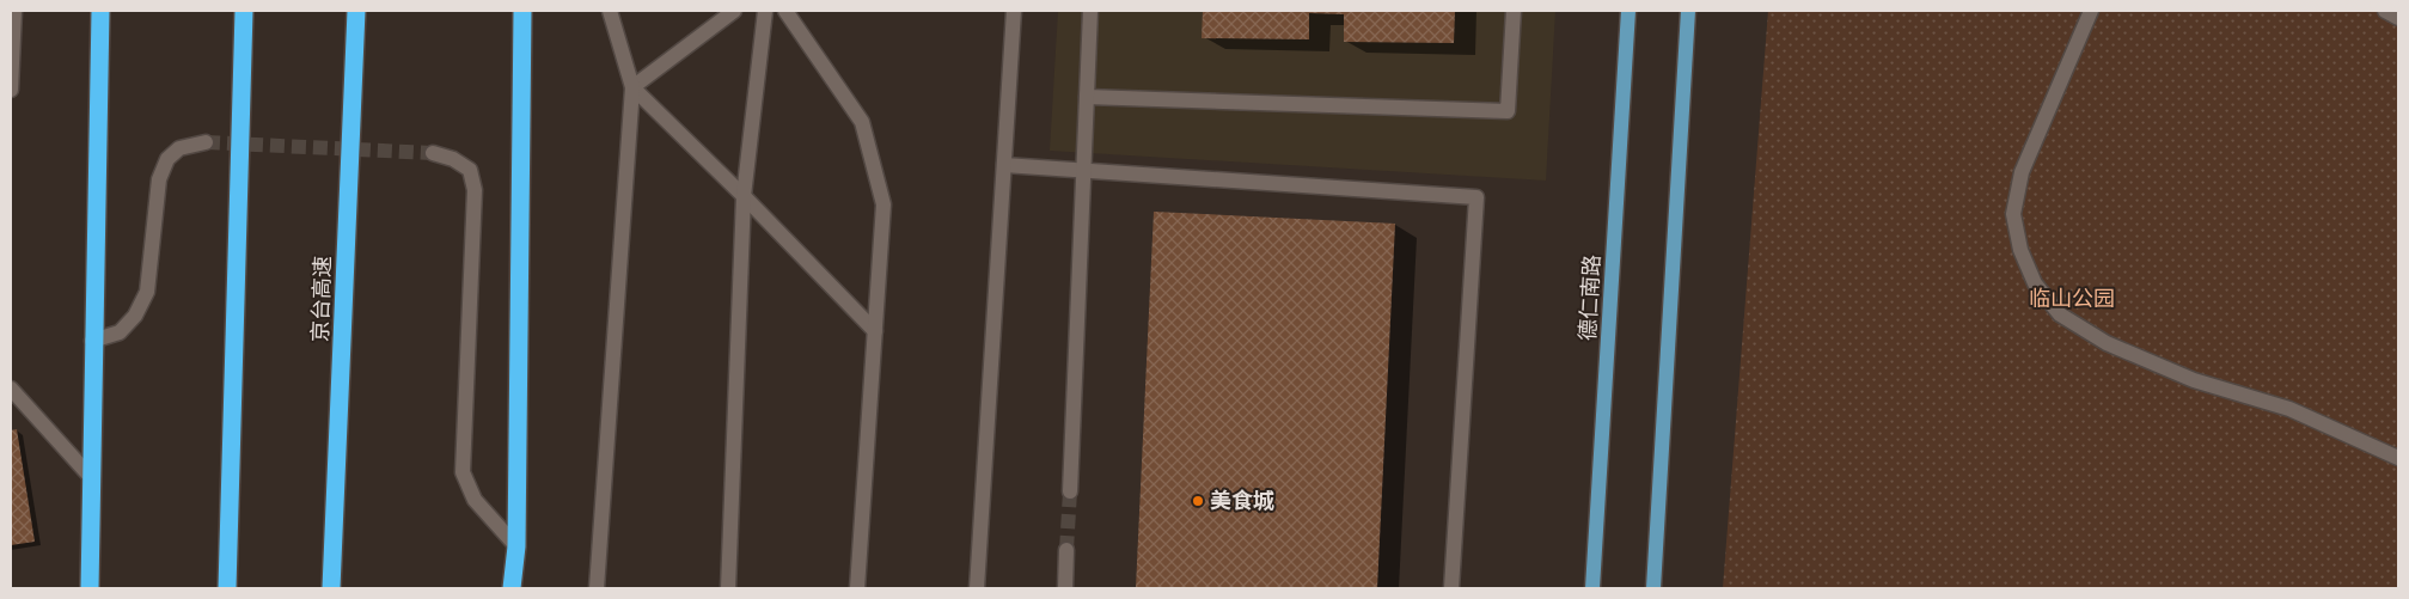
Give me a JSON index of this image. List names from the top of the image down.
{
  "streets": {
    "highway": ["京台高速"],
    "main road": ["德仁南路"]
  },
  "parks": ["临山公园"],
  "places": ["美食城"]
}
